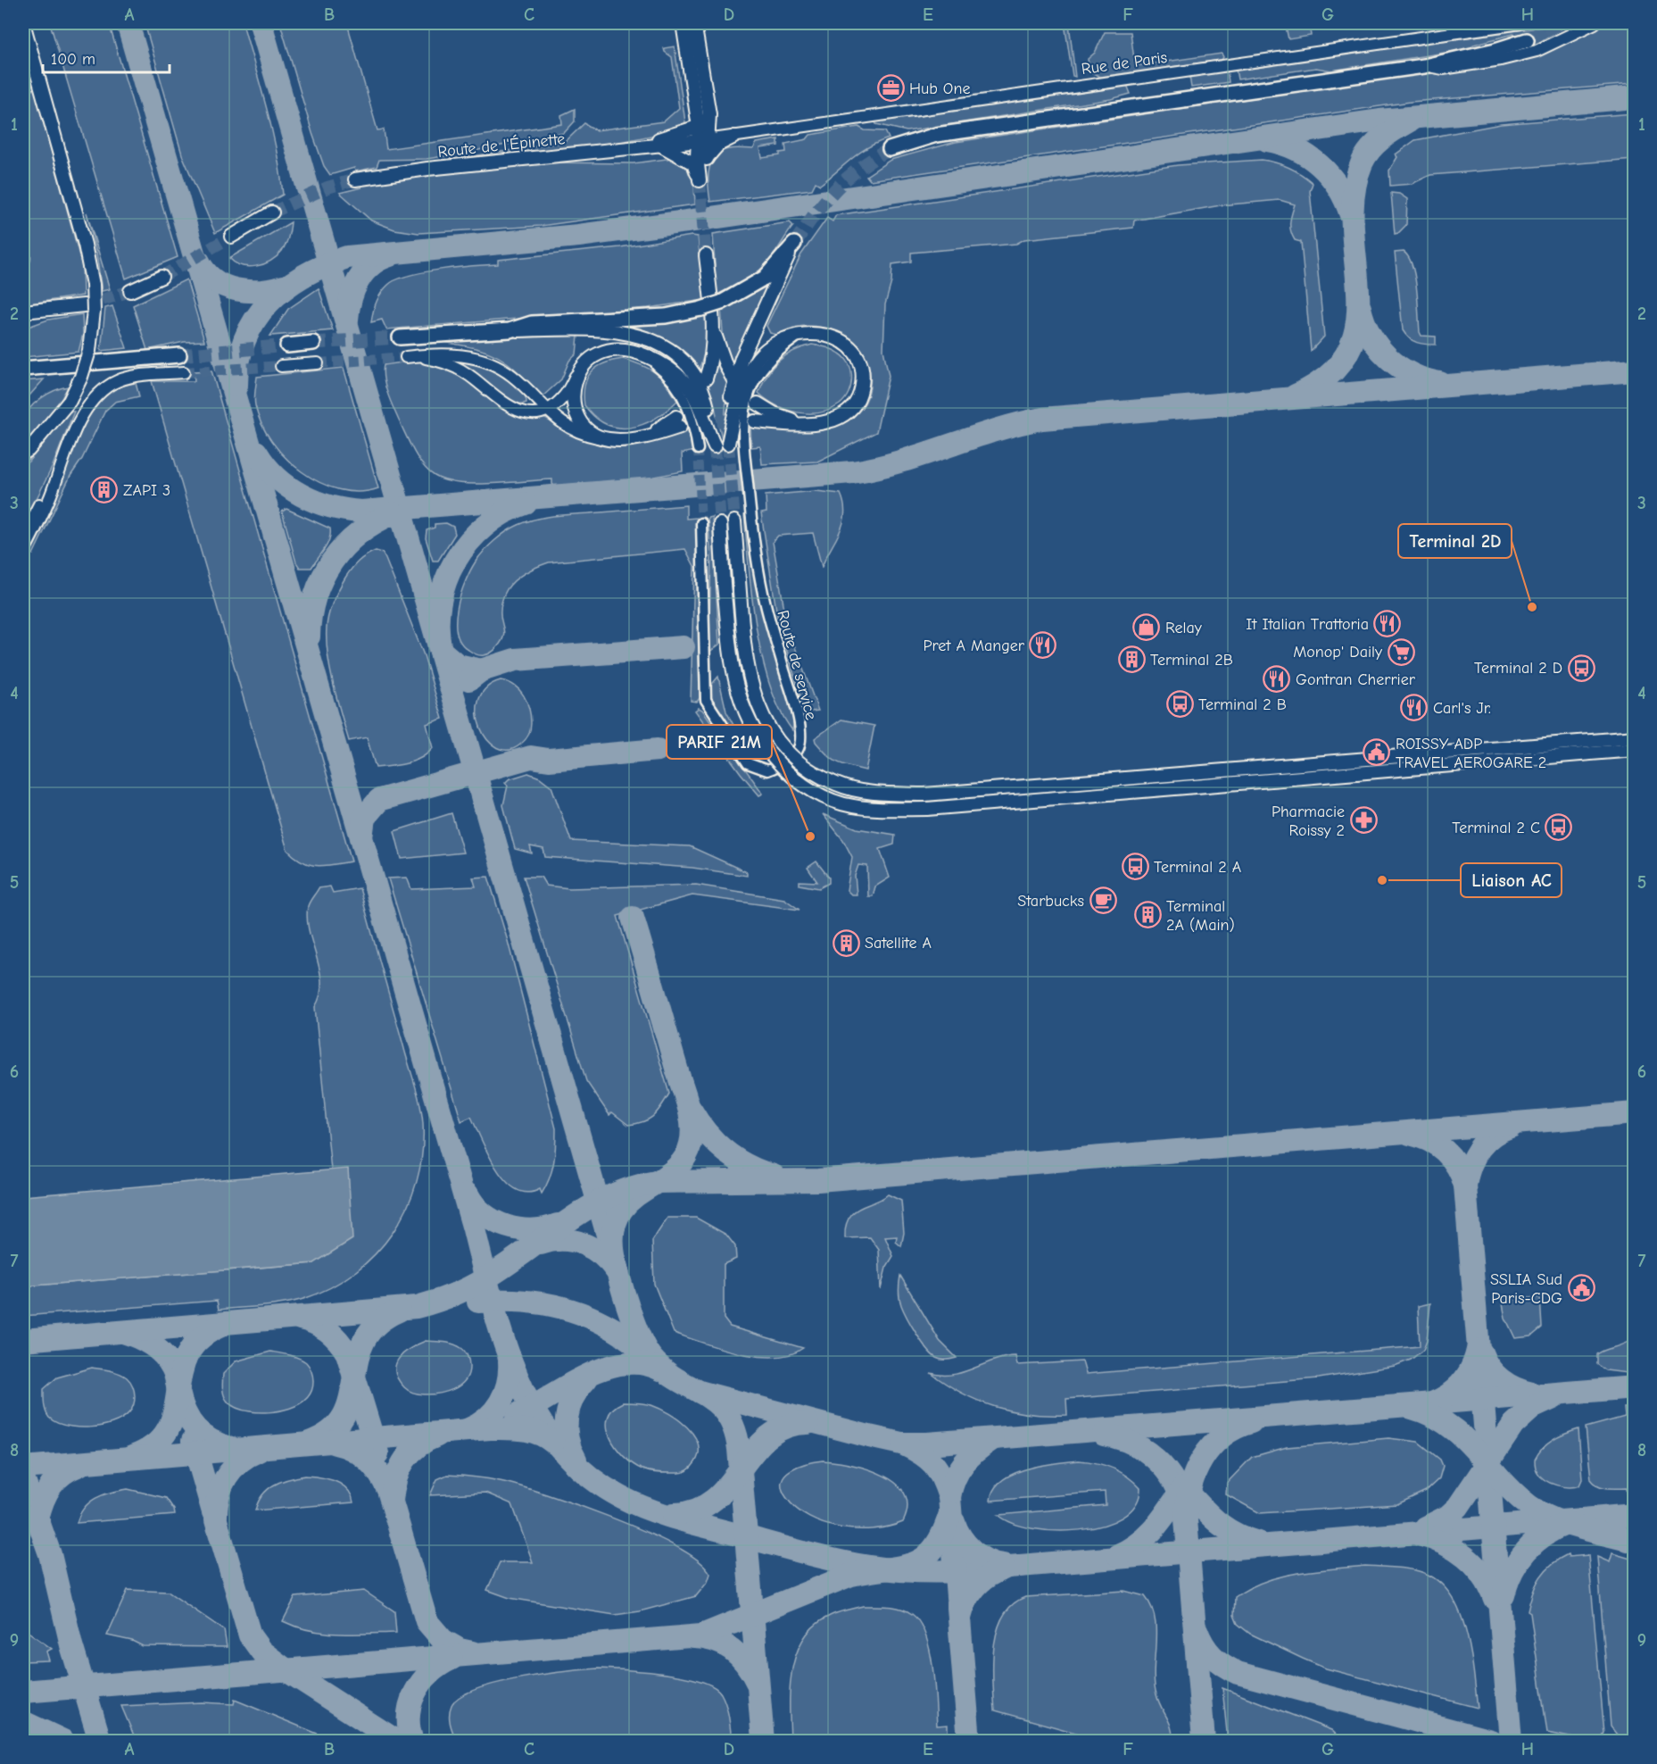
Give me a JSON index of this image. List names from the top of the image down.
{
  "streets": {
    "main road": ["Rue de Paris", "Route de l'Épinette"],
    "street": ["Route de service"]
  },
  "crossings": [
    ["Rue de Paris", "Route de l'Épinette"]
  ],
  "places": {
    "office": ["Hub One"],
    "building": [
      "ZAPI 3",
      "Terminal 2B",
      "Terminal 2A (Main)",
      "Satellite A"
    ],
    "other": ["Terminal 2D", "PARIF 21M", "Liaison AC"],
    "restaurant": [
      "It Italian Trattoria",
      "Pret A Manger",
      "Gontran Cherrier",
      "Carl's Jr."
    ],
    "shop": ["Relay"],
    "supermarket": ["Monop' Daily"],
    "bus stop": [
      "Terminal 2 D",
      "Terminal 2 B",
      "Terminal 2 C",
      "Terminal 2 A"
    ],
    "public building": ["ROISSY ADP TRAVEL AEROGARE 2", "SSLIA Sud Paris-CDG"],
    "pharmacy": ["Pharmacie Roissy 2"],
    "cafe": ["Starbucks"]
  },
  "scale_bar": "100 m",
  "grid": {
    "columns": [
      "A",
      "B",
      "C",
      "D",
      "E",
      "F",
      "G",
      "H"
    ],
    "rows": [
      "1",
      "2",
      "3",
      "4",
      "5",
      "6",
      "7",
      "8",
      "9"
    ]
  }
}
